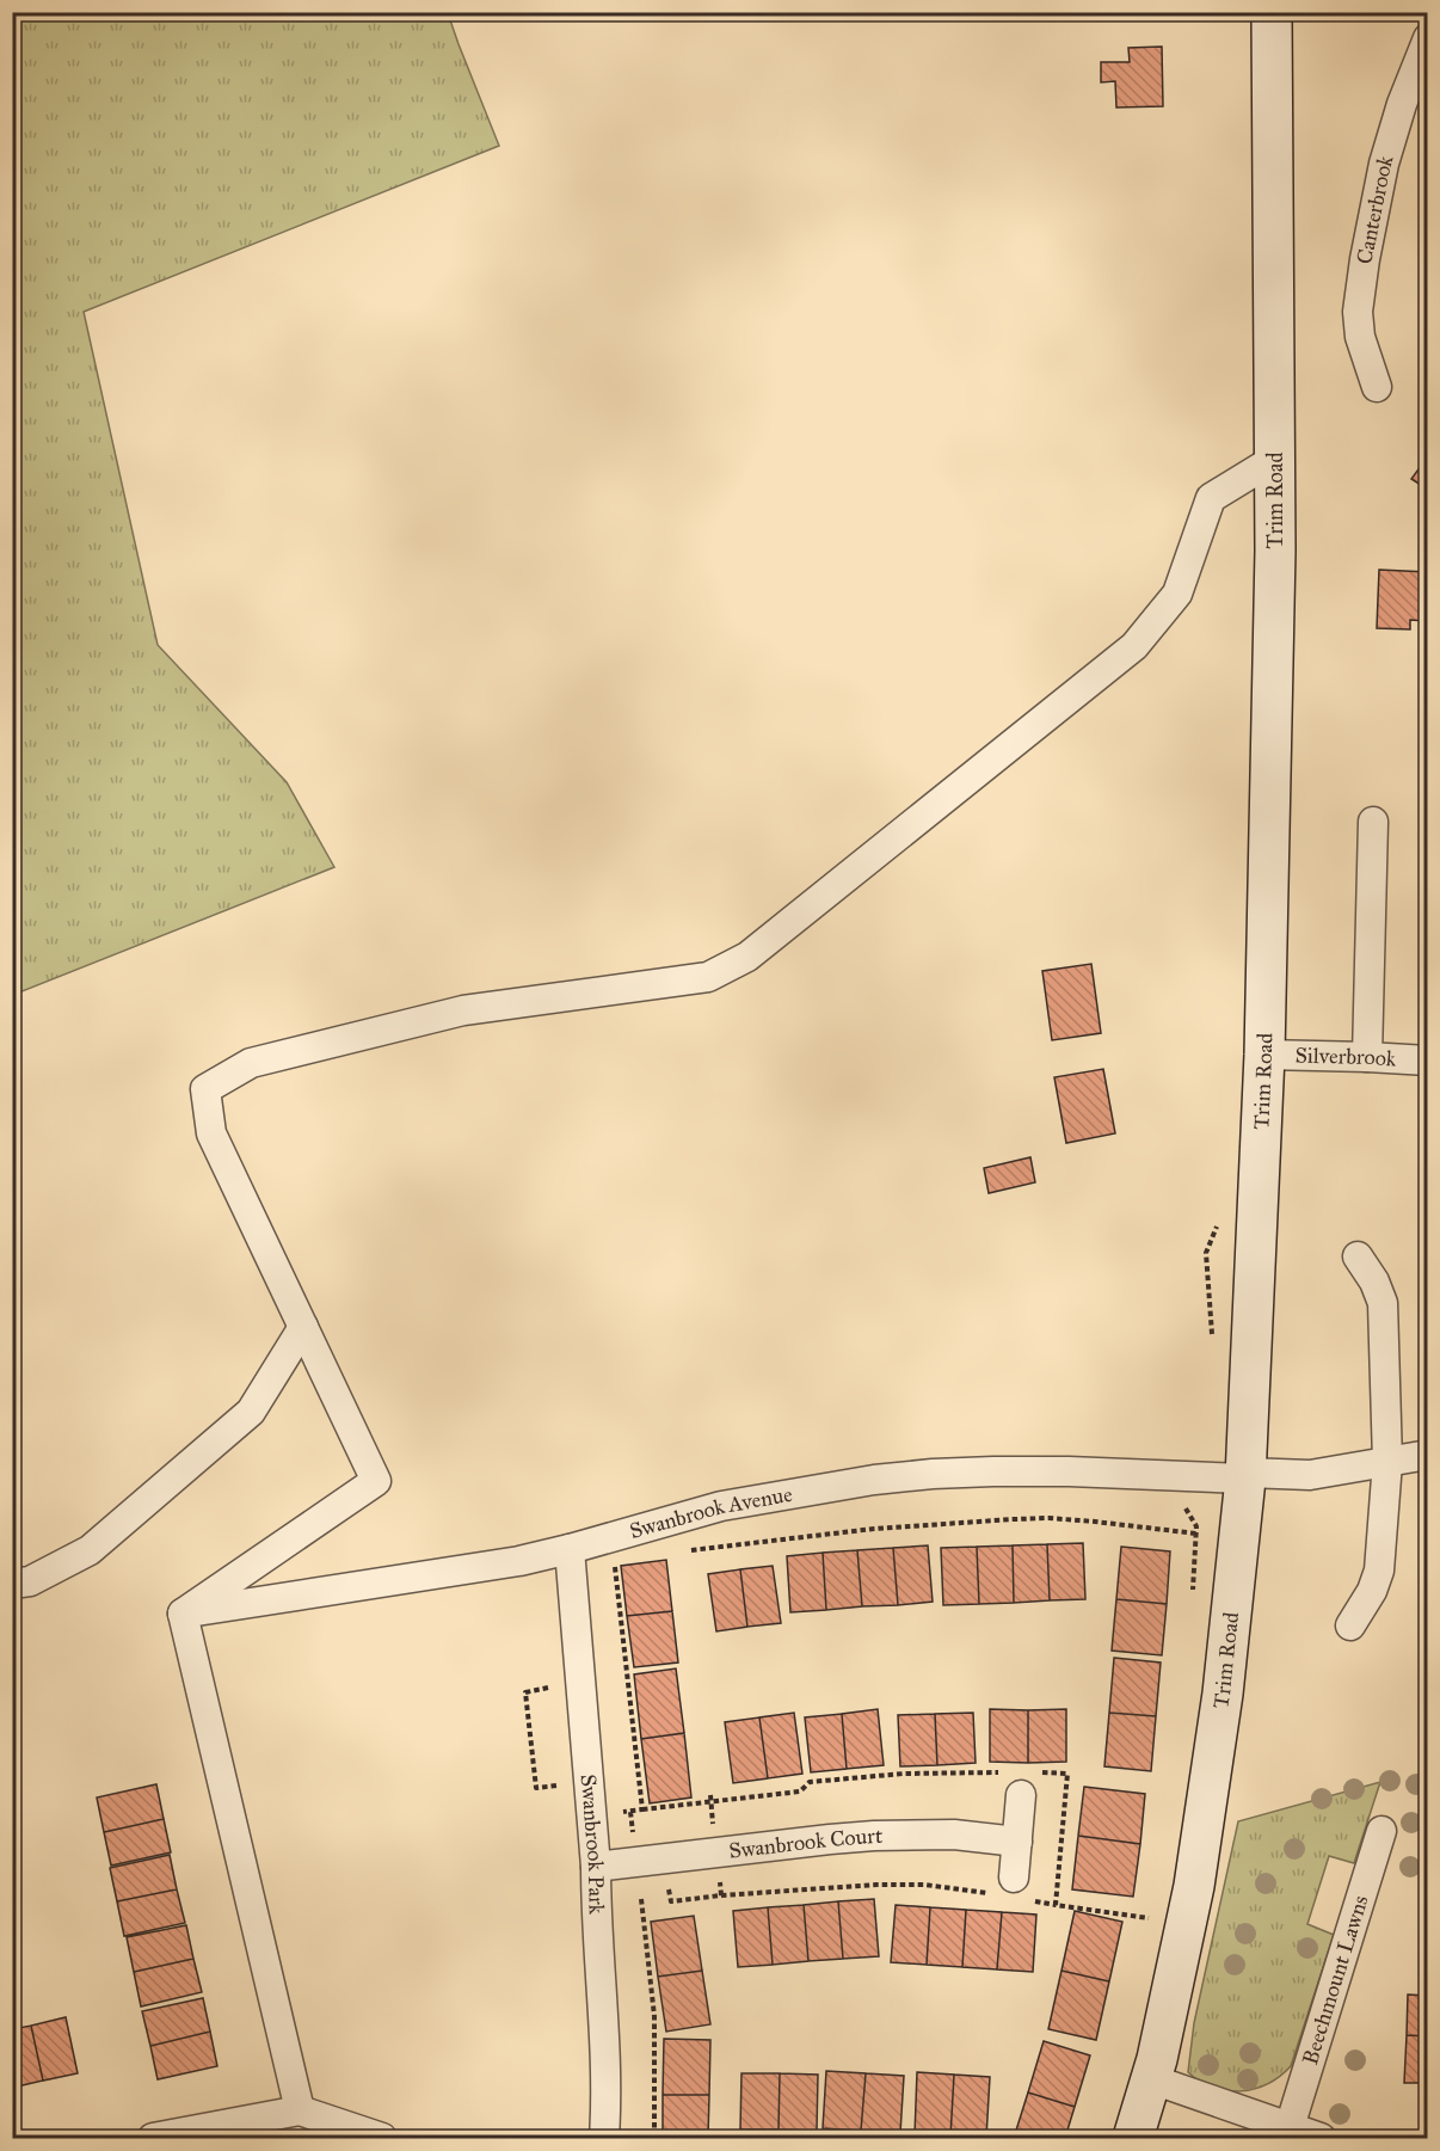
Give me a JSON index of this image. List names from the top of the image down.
{
  "streets": {
    "main road": ["Trim Road"],
    "street": [
      "Canterbrook",
      "Silverbrook",
      "Swanbrook Avenue",
      "Swanbrook Park",
      "Swanbrook Court",
      "Beechmount Lawns"
    ]
  },
  "crossings": [
    ["Trim Road", "Silverbrook"],
    ["Trim Road", "Swanbrook Avenue"],
    ["Swanbrook Avenue", "Swanbrook Park"],
    ["Swanbrook Park", "Swanbrook Court"]
  ]
}
